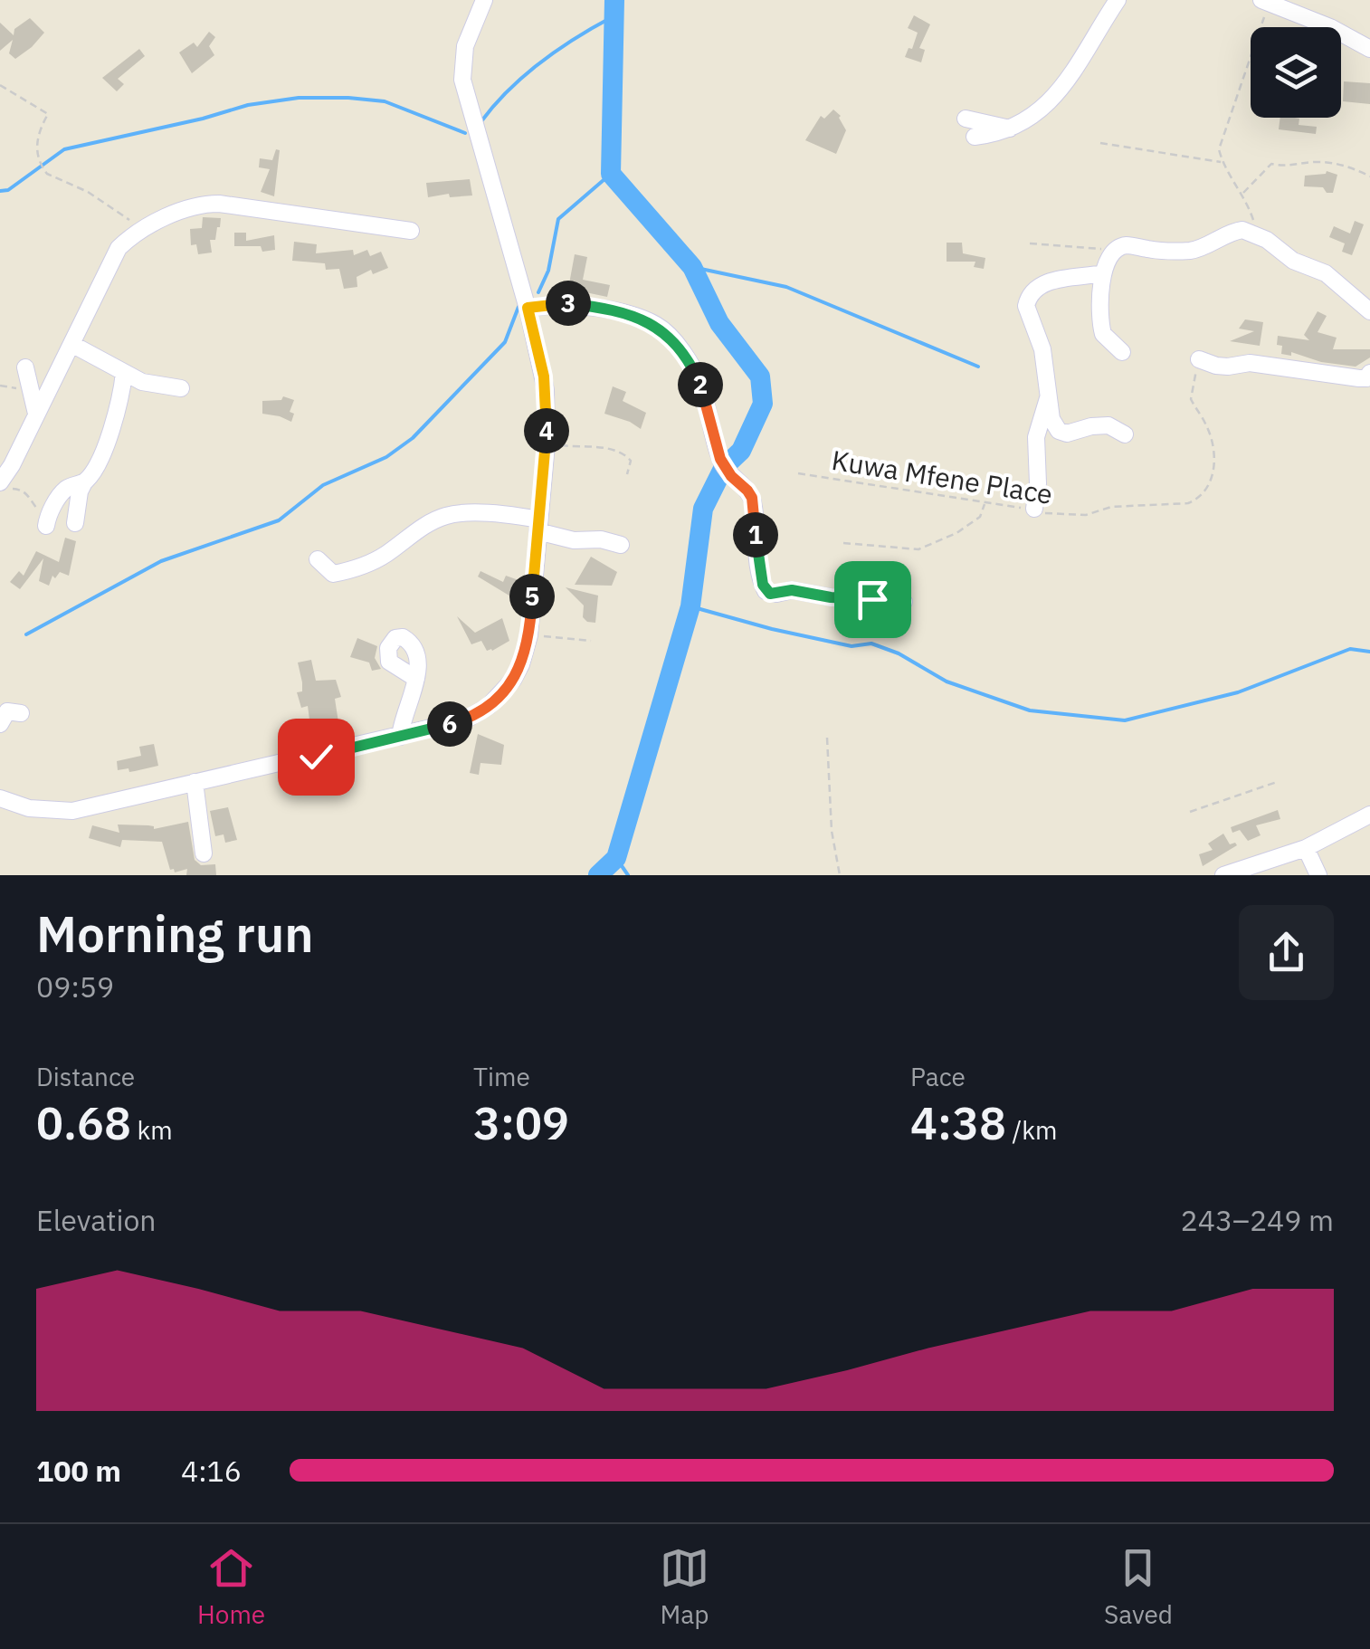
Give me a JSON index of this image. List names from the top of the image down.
{
  "streets": {
    "path": ["Kuwa Mfene Place"]
  },
  "page": {
    "pins": [
      "3",
      "2",
      "4",
      "1",
      "5",
      "6"
    ],
    "heading": ["Morning run", "09:59"],
    "stats": [
      ["Distance", "0.68 km"],
      ["Time", "3:09"],
      ["Pace", "4:38 /km"]
    ],
    "chart": ["Elevation", "243–249 m"],
    "list": [
      {
        "name": "100 m",
        "note": "4:16"
      }
    ],
    "tabs": ["Home", "Map", "Saved"]
  }
}
